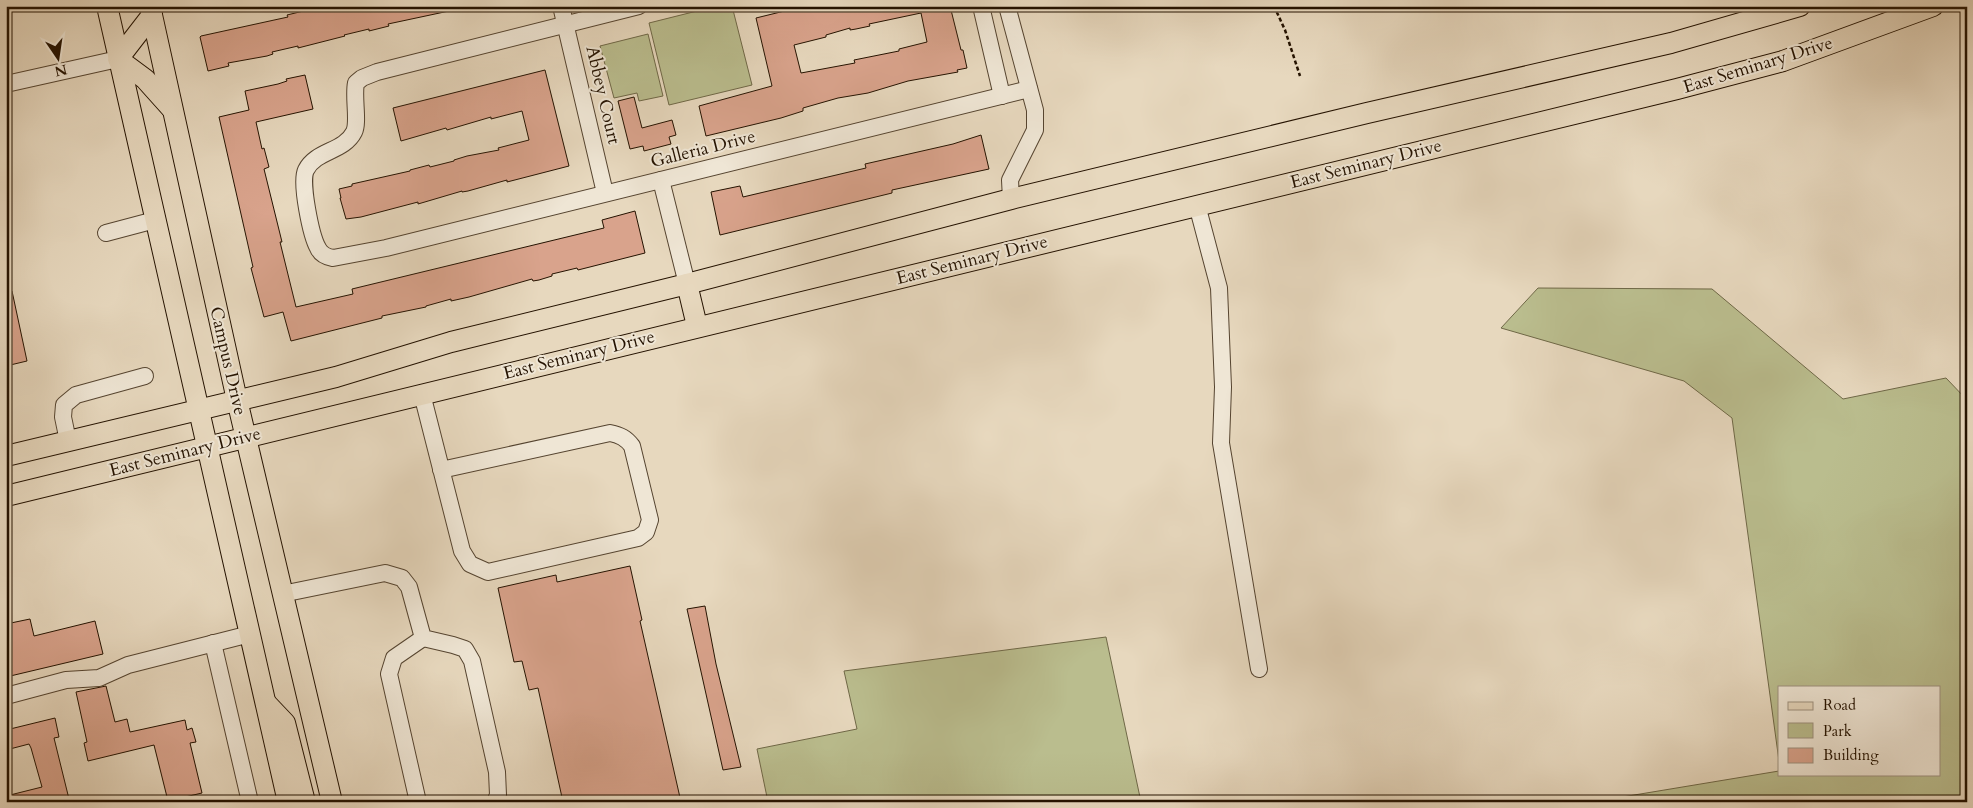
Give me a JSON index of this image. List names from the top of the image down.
{
  "streets": {
    "main road": ["East Seminary Drive", "Campus Drive"],
    "lane": ["Abbey Court", "Galleria Drive"]
  },
  "crossings": [
    ["East Seminary Drive", "Campus Drive"],
    ["Abbey Court", "Galleria Drive"]
  ],
  "legend": ["Road", "Park", "Building"],
  "north": "bottom"
}
